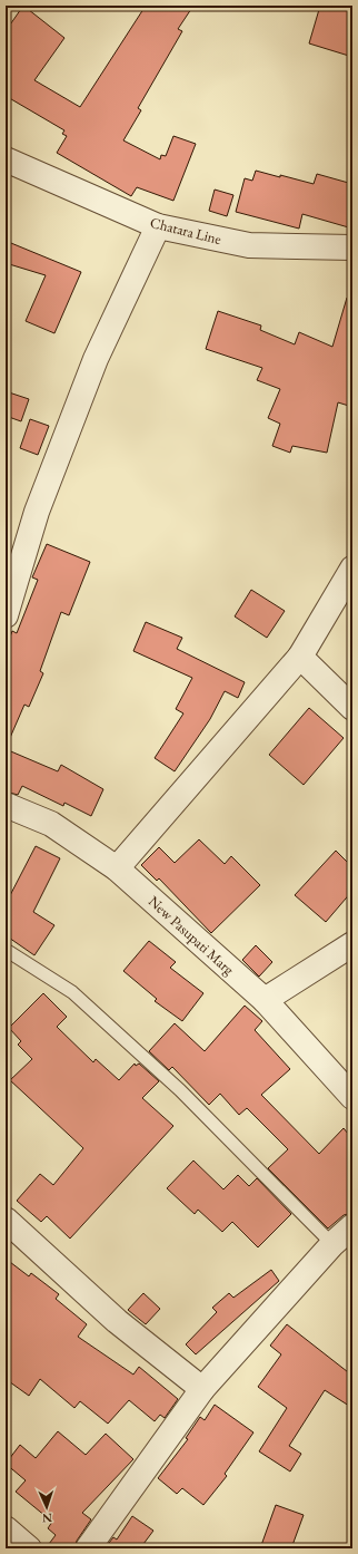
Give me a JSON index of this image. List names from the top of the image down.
{
  "streets": {
    "street": ["Chatara Line", "New Pasupati Marg"]
  },
  "north": "bottom"
}
